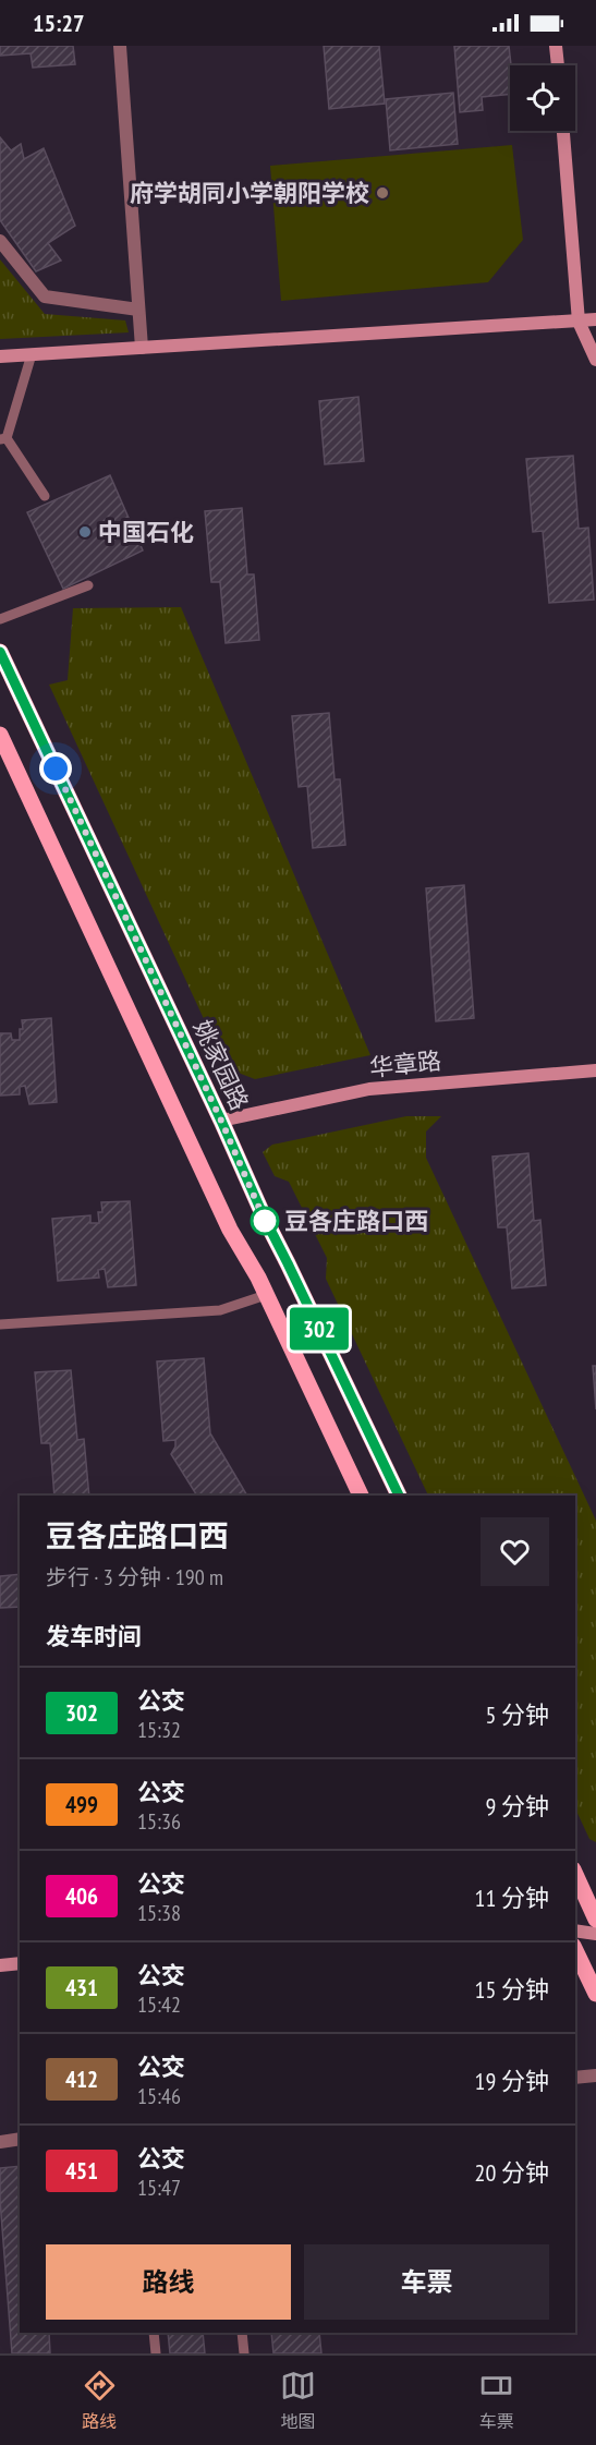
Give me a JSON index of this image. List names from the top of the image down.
{
  "streets": {
    "main road": ["姚家园路"],
    "street": ["华章路"]
  },
  "crossings": [
    ["华章路", "姚家园路"]
  ],
  "places": ["府学胡同小学朝阳学校", "中国石化", "豆各庄路口西"],
  "lines": ["bus line 302"],
  "page": {
    "status": "15:27",
    "on_map": "302",
    "heading": [
      ["豆各庄路口西", "步行 · 3 分钟 · 190 m"],
      "发车时间"
    ],
    "list": [
      {
        "mark": "302",
        "name": "公交",
        "note": "15:32",
        "value": "5 分钟"
      },
      {
        "mark": "499",
        "name": "公交",
        "note": "15:36",
        "value": "9 分钟"
      },
      {
        "mark": "406",
        "name": "公交",
        "note": "15:38",
        "value": "11 分钟"
      },
      {
        "mark": "431",
        "name": "公交",
        "note": "15:42",
        "value": "15 分钟"
      },
      {
        "mark": "412",
        "name": "公交",
        "note": "15:46",
        "value": "19 分钟"
      },
      {
        "mark": "451",
        "name": "公交",
        "note": "15:47",
        "value": "20 分钟"
      }
    ],
    "buttons": ["路线", "车票"],
    "tabs": ["路线", "地图", "车票"]
  }
}
